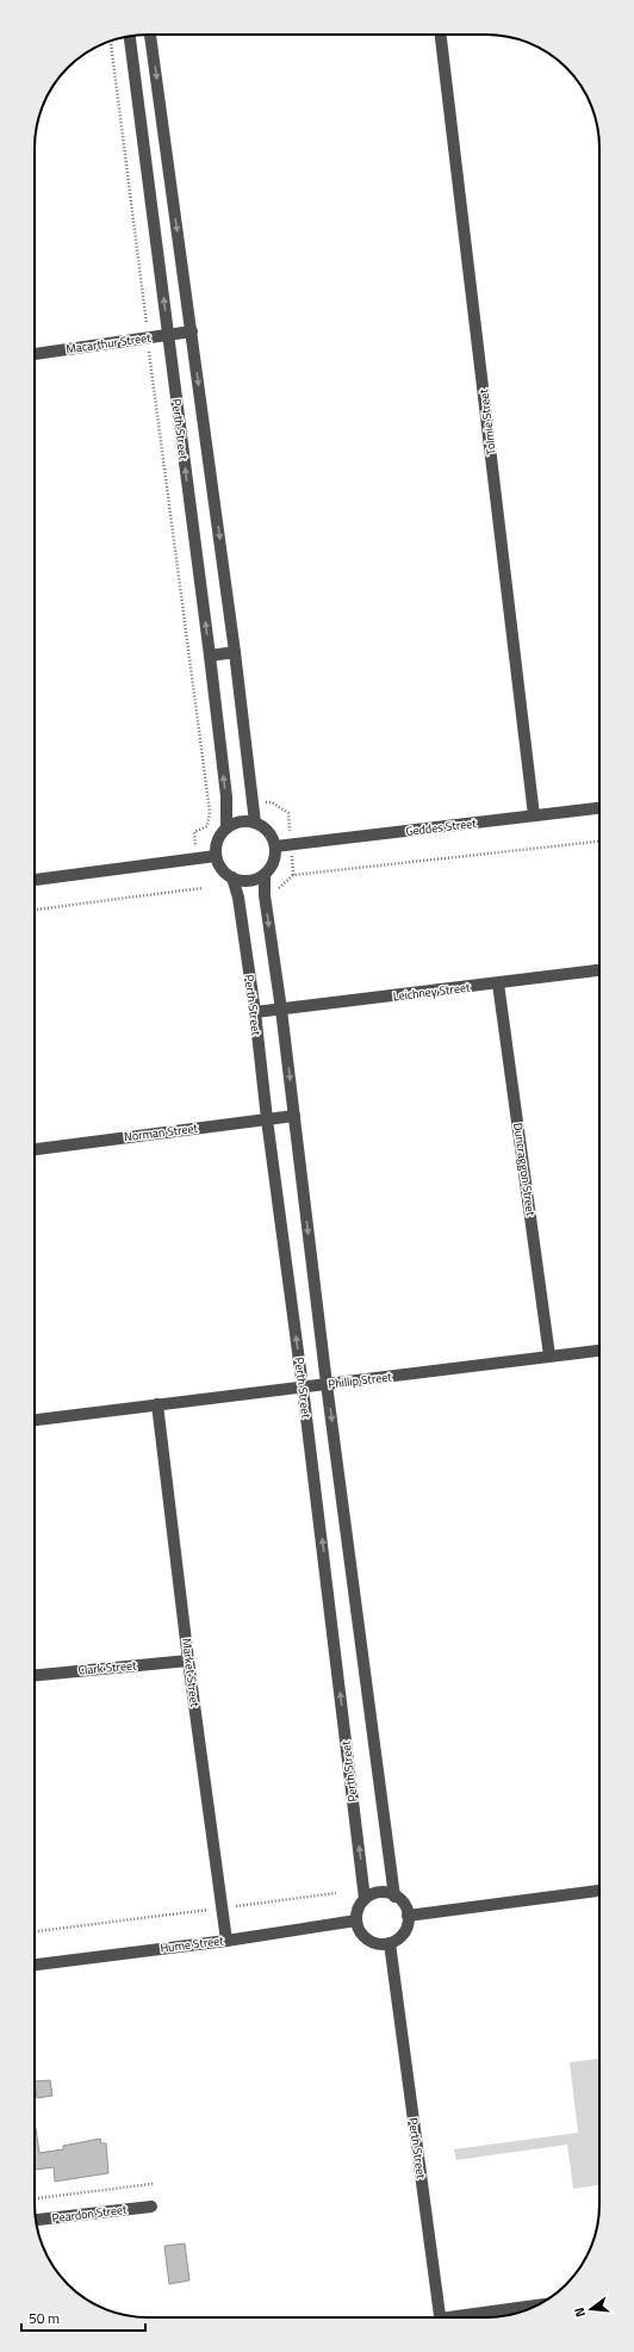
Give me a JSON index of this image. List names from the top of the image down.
{
  "streets": {
    "street": [
      "Macarthur Street",
      "Tolmie Street",
      "Perth Street",
      "Geddes Street",
      "Leichney Street",
      "Norman Street",
      "Duncraggon Street",
      "Phillip Street",
      "Clark Street",
      "Market Street",
      "Hume Street",
      "Peardon Street"
    ]
  },
  "crossings": [
    ["Macarthur Street", "Perth Street"],
    ["Tolmie Street", "Geddes Street"],
    ["Perth Street", "Geddes Street"],
    ["Perth Street", "Leichney Street"],
    ["Perth Street", "Norman Street"],
    ["Perth Street", "Phillip Street"],
    ["Perth Street", "Hume Street"],
    ["Leichney Street", "Duncraggon Street"],
    ["Duncraggon Street", "Phillip Street"],
    ["Phillip Street", "Market Street"],
    ["Clark Street", "Market Street"],
    ["Market Street", "Hume Street"]
  ],
  "scale_bar": "50 m",
  "north": "left"
}
